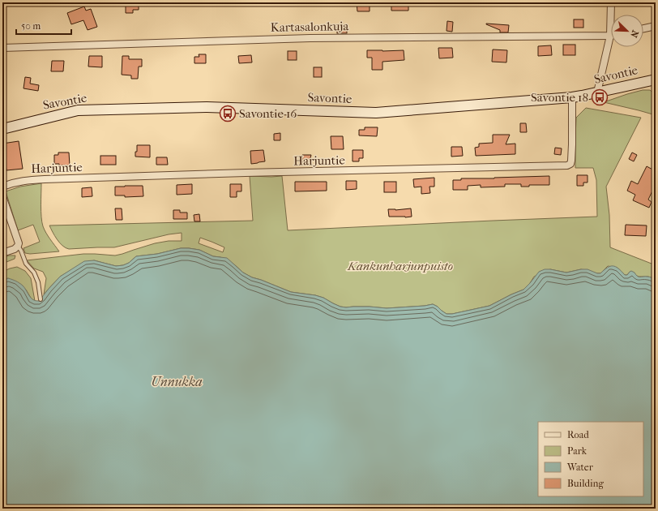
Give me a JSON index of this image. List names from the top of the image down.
{
  "streets": {
    "street": ["Kartasalonkuja", "Savontie", "Harjuntie"]
  },
  "crossings": [
    ["Savontie", "Harjuntie"]
  ],
  "water": ["Unnukka"],
  "parks": ["Kankunharjunpuisto"],
  "places": {
    "bus stop": ["Savontie 18", "Savontie 16"]
  },
  "legend": [
    "Road",
    "Park",
    "Water",
    "Building"
  ],
  "scale_bar": "50 m",
  "north": "bottom right"
}
